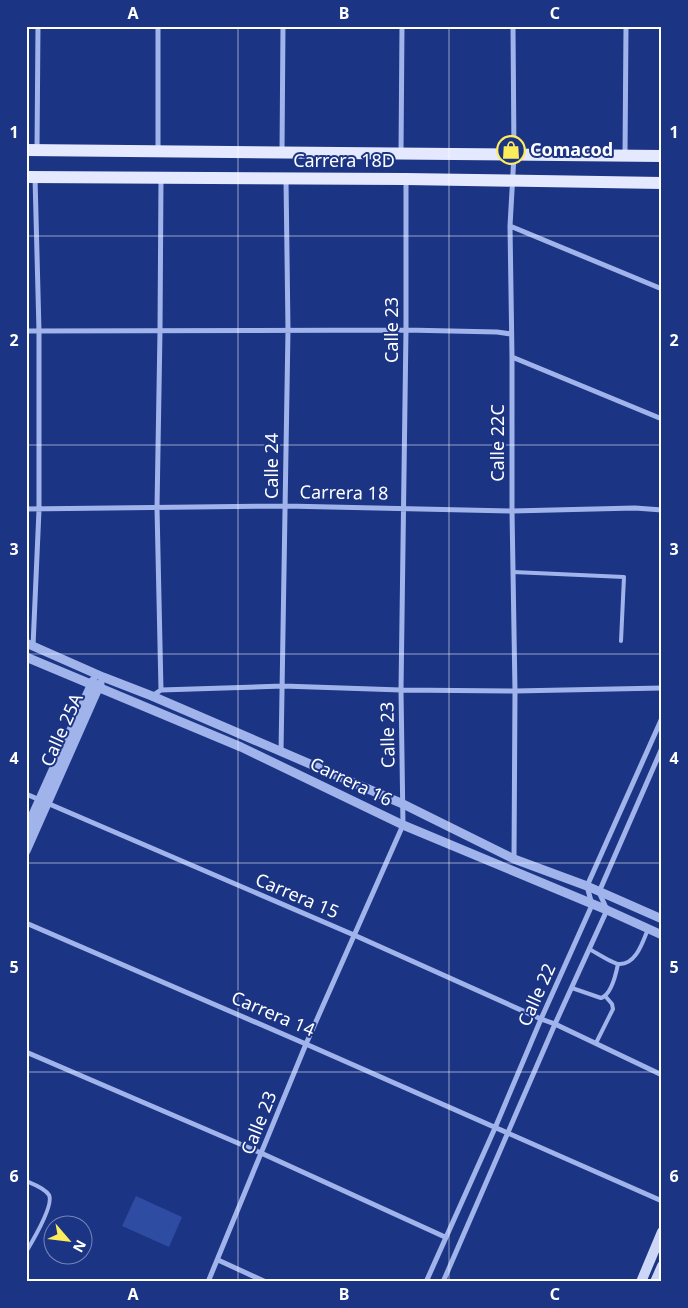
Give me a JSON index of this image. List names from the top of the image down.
{
  "streets": {
    "main road": ["Carrera 18D"],
    "street": [
      "Calle 23",
      "Calle 22C",
      "Calle 24",
      "Carrera 18",
      "Calle 25A",
      "Carrera 16",
      "Carrera 15",
      "Calle 22",
      "Carrera 14"
    ]
  },
  "crossings": [
    ["Carrera 18D", "Calle 23"],
    ["Carrera 18D", "Calle 22C"],
    ["Carrera 18D", "Calle 24"],
    ["Calle 23", "Carrera 18"],
    ["Calle 23", "Carrera 16"],
    ["Calle 23", "Carrera 15"],
    ["Calle 23", "Carrera 14"],
    ["Calle 22C", "Carrera 18"],
    ["Calle 22C", "Carrera 16"],
    ["Calle 24", "Carrera 18"],
    ["Calle 24", "Carrera 16"],
    ["Calle 25A", "Carrera 16"],
    ["Calle 25A", "Carrera 15"],
    ["Carrera 16", "Calle 22"],
    ["Carrera 15", "Calle 22"],
    ["Calle 22", "Carrera 14"]
  ],
  "places": {
    "shop": ["Comacod"]
  },
  "north": "bottom right",
  "grid": {
    "columns": ["A", "B", "C"],
    "rows": [
      "1",
      "2",
      "3",
      "4",
      "5",
      "6"
    ]
  }
}
